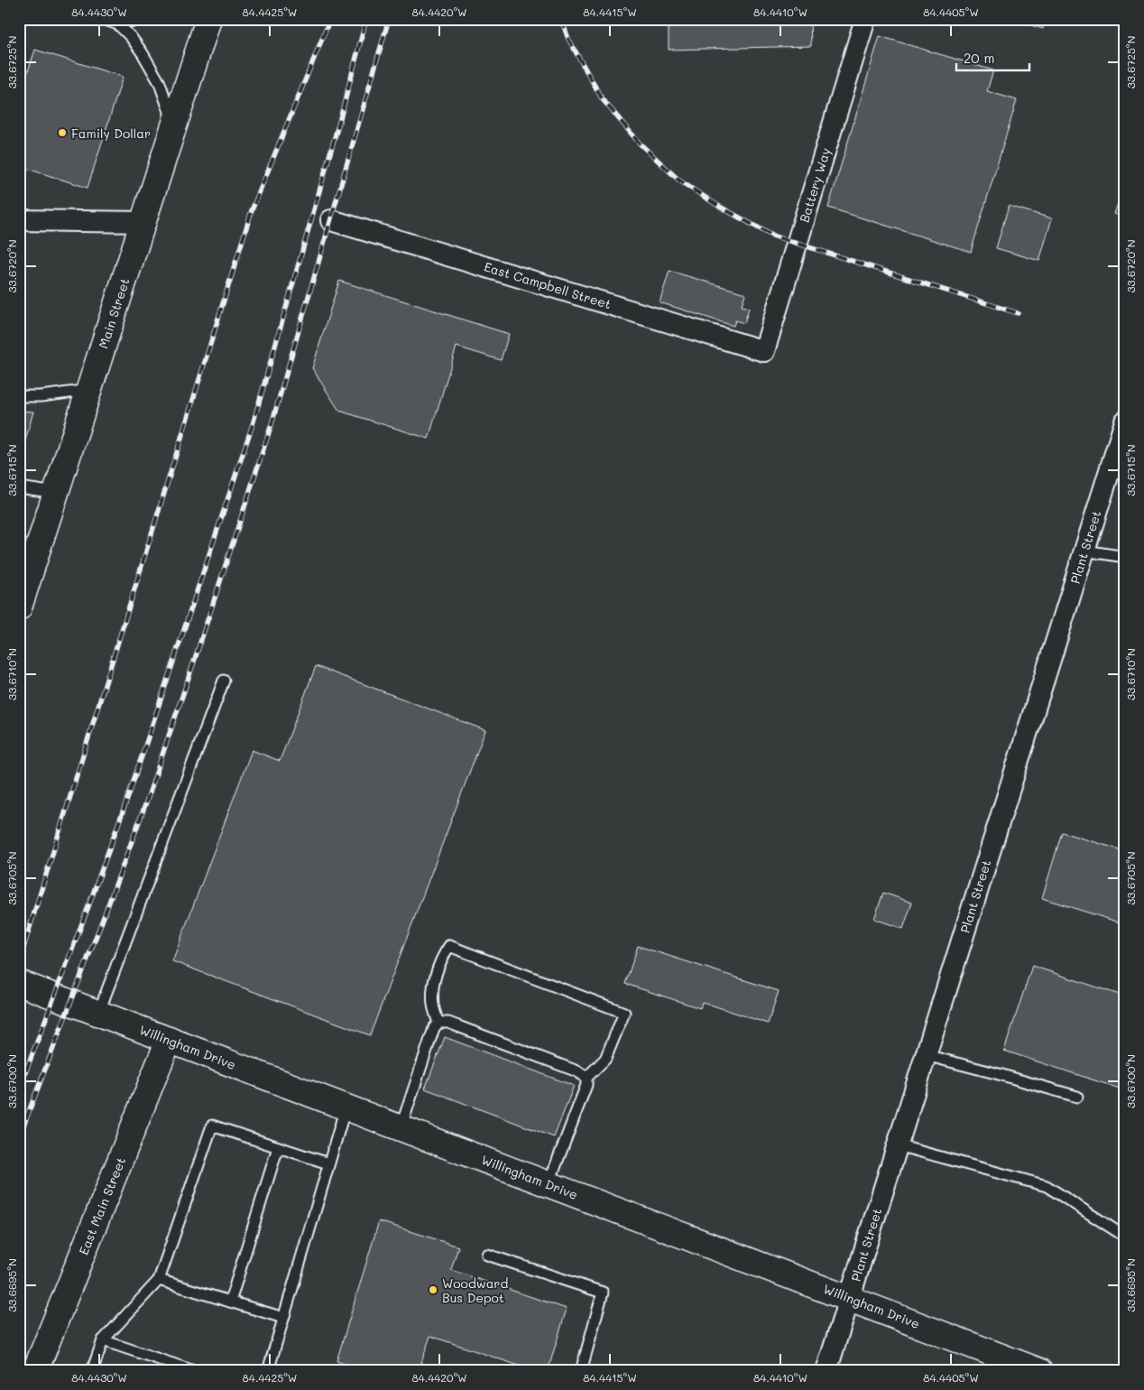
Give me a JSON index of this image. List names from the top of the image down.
{
  "streets": {
    "street": [
      "Battery Way",
      "East Campbell Street",
      "Main Street",
      "Plant Street",
      "Willingham Drive",
      "East Main Street"
    ]
  },
  "crossings": [
    ["Battery Way", "East Campbell Street"],
    ["Plant Street", "Willingham Drive"],
    ["Willingham Drive", "East Main Street"]
  ],
  "places": ["Family Dollar", "Woodward Bus Depot"],
  "scale_bar": "20 m",
  "coordinates": [
    "84.4430°W",
    "84.4425°W",
    "84.4420°W",
    "84.4415°W",
    "84.4410°W",
    "84.4405°W",
    "33.6725°N",
    "33.6720°N",
    "33.6715°N",
    "33.6710°N",
    "33.6705°N",
    "33.6700°N",
    "33.6695°N"
  ]
}
